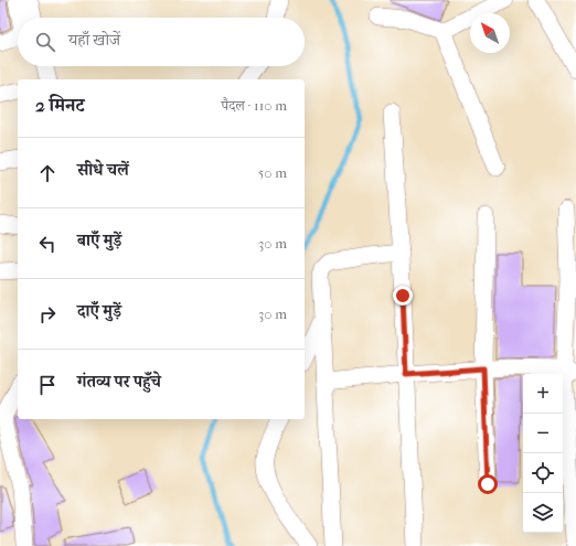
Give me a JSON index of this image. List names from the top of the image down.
{
  "north": "top left",
  "page": {
    "search": "यहाँ खोजें",
    "heading": ["2 मिनट", "पैदल · 110 m"],
    "list": [
      ["सीधे चलें", "50 m"],
      ["बाएँ मुड़ें", "30 m"],
      ["दाएँ मुड़ें", "30 m"],
      "गंतव्य पर पहुँचे"
    ],
    "map_buttons": ["+", "−"]
  }
}
